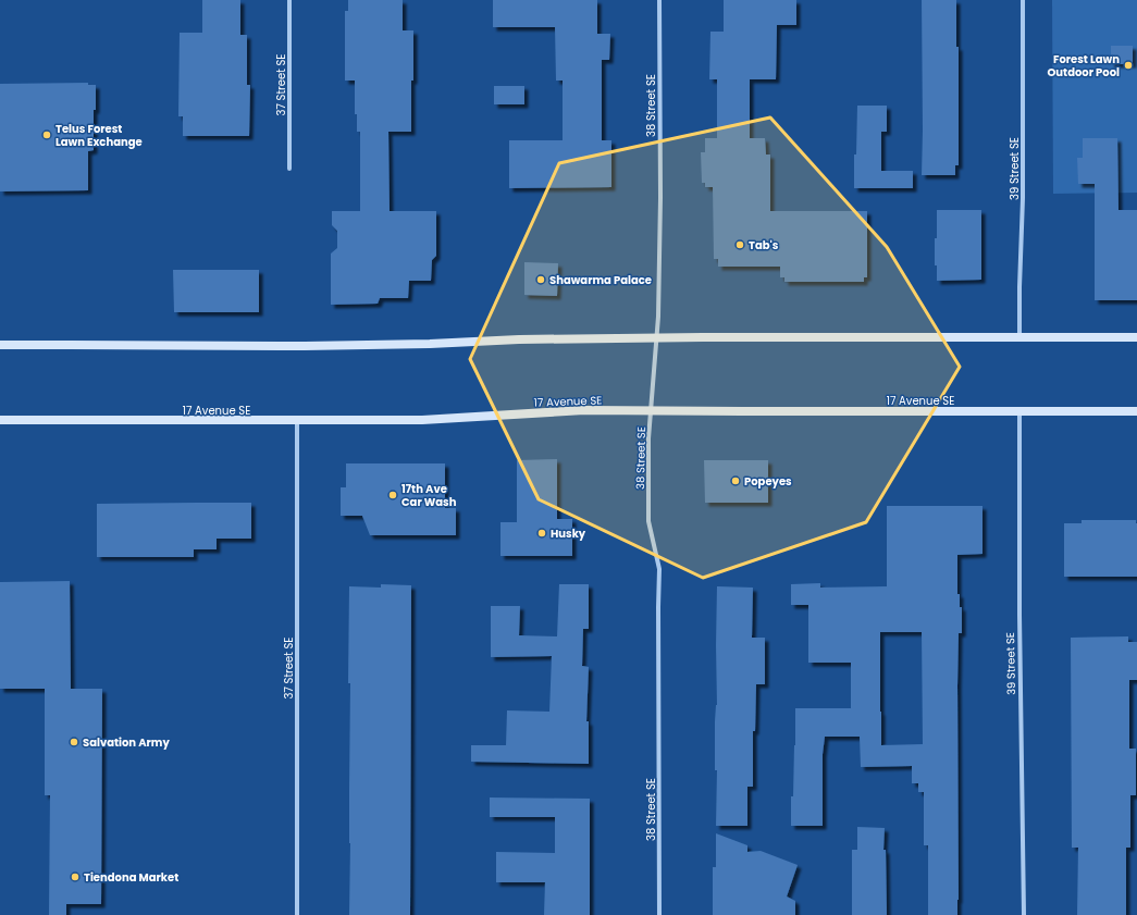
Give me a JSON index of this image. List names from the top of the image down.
{
  "streets": {
    "main road": ["17 Avenue SE"],
    "street": ["37 Street SE", "38 Street SE", "39 Street SE"]
  },
  "crossings": [
    ["37 Street SE", "17 Avenue SE"],
    ["38 Street SE", "17 Avenue SE"],
    ["39 Street SE", "17 Avenue SE"]
  ],
  "places": [
    "Forest Lawn Outdoor Pool",
    "Telus Forest Lawn Exchange",
    "Tab's",
    "Shawarma Palace",
    "Popeyes",
    "17th Ave Car Wash",
    "Husky",
    "Salvation Army",
    "Tiendona Market"
  ]
}
